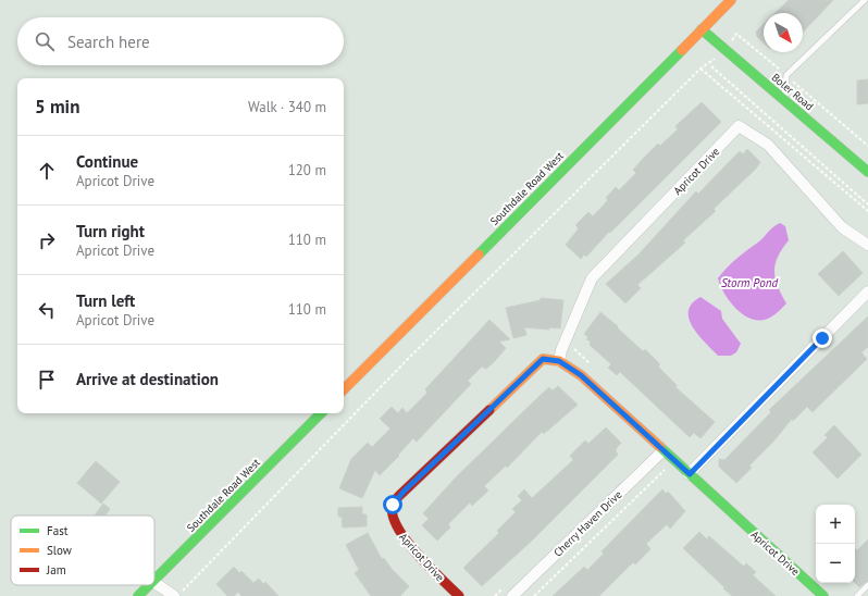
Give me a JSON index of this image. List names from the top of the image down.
{
  "streets": {
    "street": [
      "Boler Road",
      "Apricot Drive",
      "Southdale Road West",
      "Cherry Haven Drive"
    ]
  },
  "crossings": [
    ["Boler Road", "Southdale Road West"],
    ["Apricot Drive", "Cherry Haven Drive"]
  ],
  "water": ["Storm Pond"],
  "legend": ["Fast", "Slow", "Jam"],
  "north": "bottom right",
  "page": {
    "search": "Search here",
    "heading": ["5 min", "Walk · 340 m"],
    "list": [
      ["Continue", "Apricot Drive", "120 m"],
      ["Turn right", "Apricot Drive", "110 m"],
      ["Turn left", "Apricot Drive", "110 m"],
      "Arrive at destination"
    ],
    "map_buttons": ["+", "−"]
  }
}
